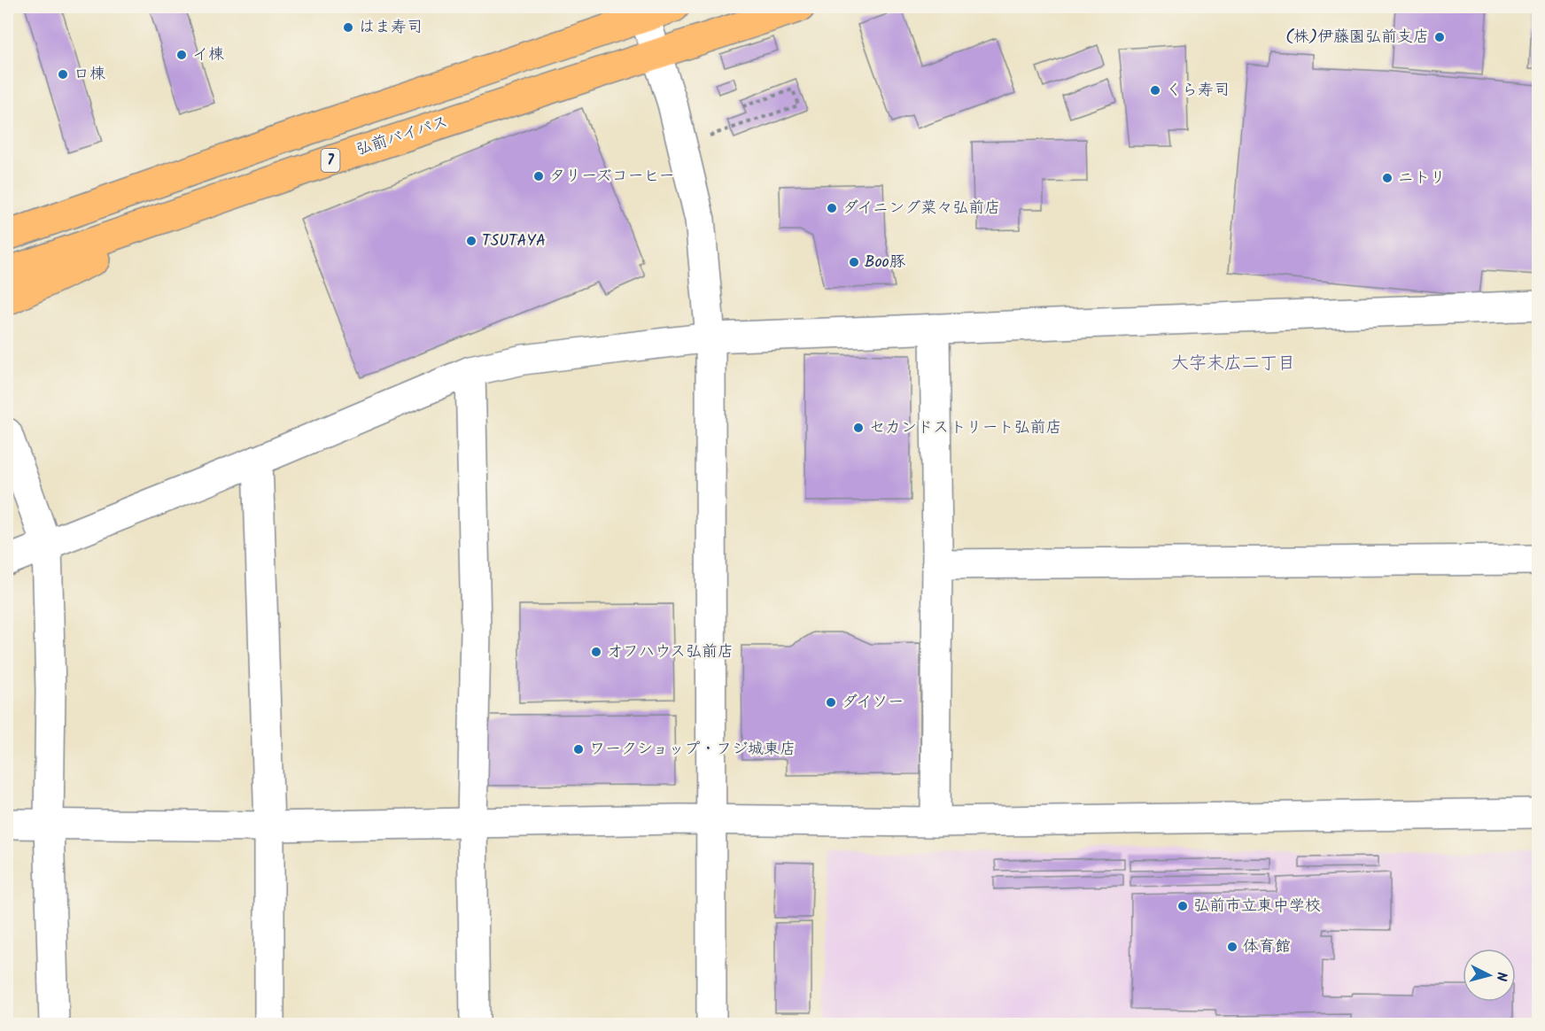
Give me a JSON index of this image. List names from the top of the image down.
{
  "streets": {
    "highway": ["弘前バイパス", "7"]
  },
  "crossings": [
    ["弘前バイパス", "7"]
  ],
  "districts": ["大字末広二丁目"],
  "places": [
    "はま寿司",
    "(株)伊藤園弘前支店",
    "イ棟",
    "ロ棟",
    "くら寿司",
    "タリーズコーヒー",
    "ニトリ",
    "ダイニング菜々弘前店",
    "TSUTAYA",
    "Boo豚",
    "セカンドストリート弘前店",
    "オフハウス弘前店",
    "ダイソー",
    "ワークショップ・フジ城東店",
    "弘前市立東中学校",
    "体育館"
  ],
  "north": "right"
}
